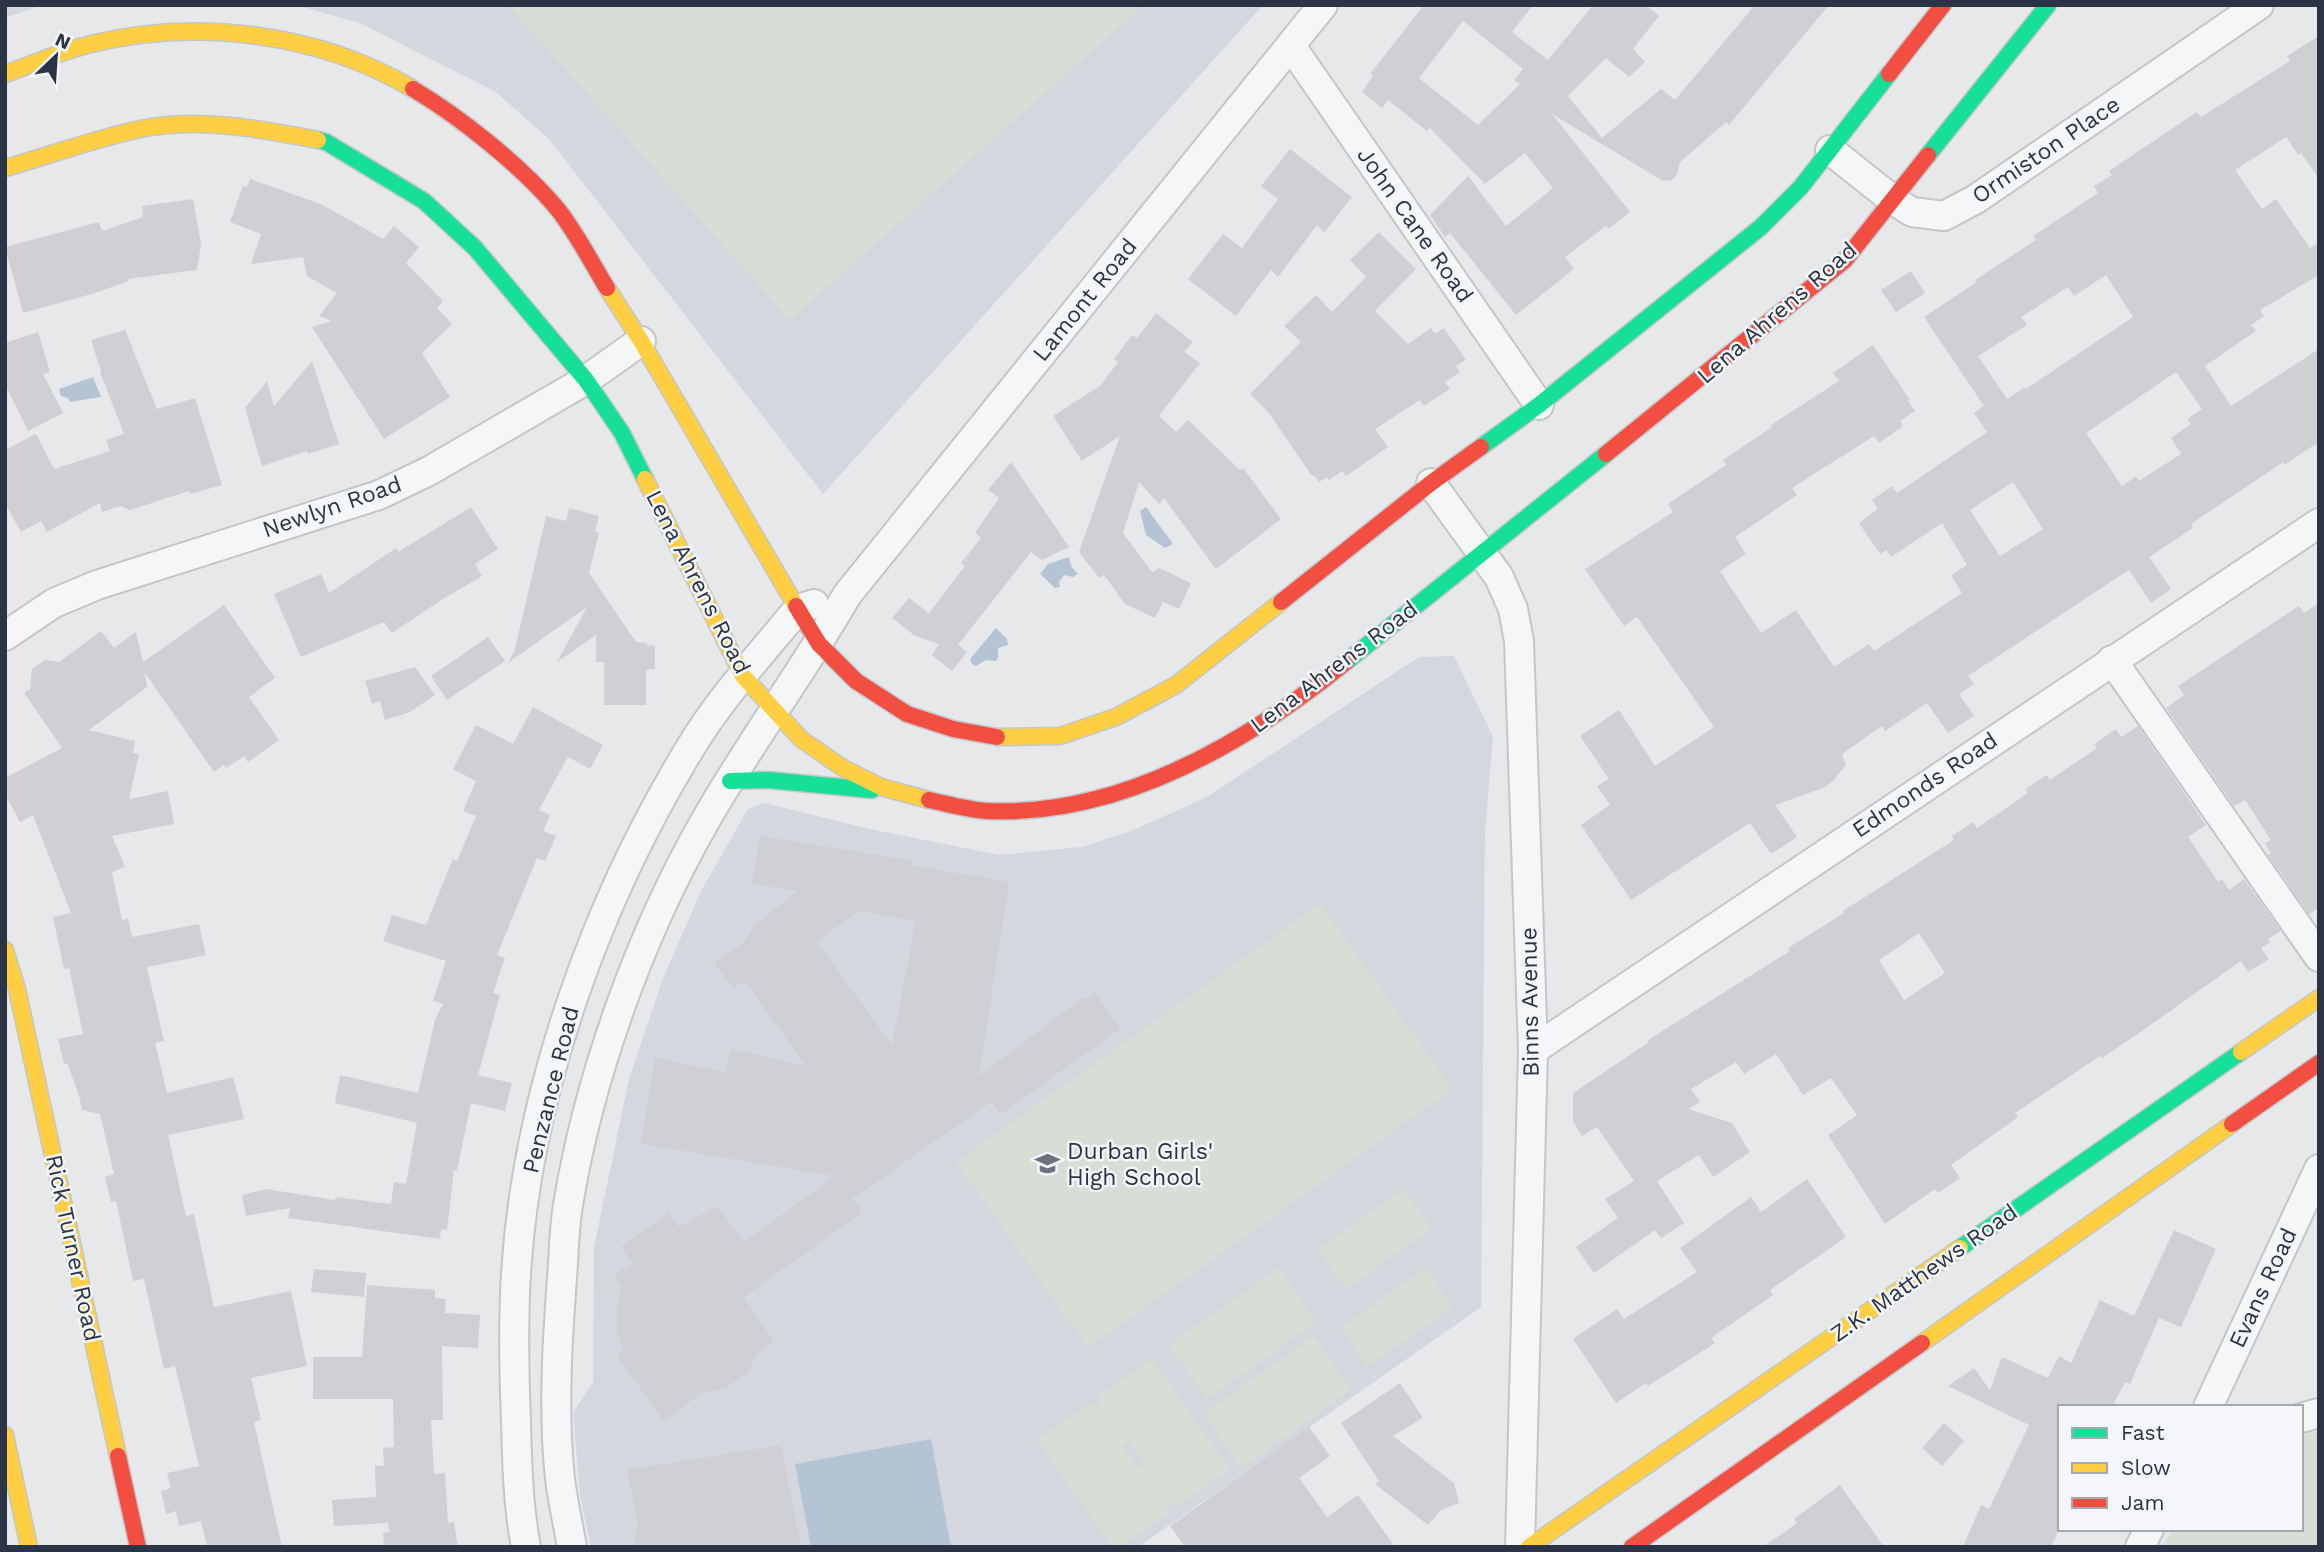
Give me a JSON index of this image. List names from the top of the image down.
{
  "streets": {
    "main road": ["Lena Ahrens Road", "Rick Turner Road", "Z.K. Matthews Road"],
    "street": [
      "Ormiston Place",
      "John Cane Road",
      "Lamont Road",
      "Newlyn Road",
      "Edmonds Road",
      "Binns Avenue",
      "Penzance Road",
      "Evans Road"
    ]
  },
  "crossings": [
    ["Ormiston Place", "Lena Ahrens Road"],
    ["John Cane Road", "Lamont Road"],
    ["Lamont Road", "Lena Ahrens Road"],
    ["Lamont Road", "Penzance Road"],
    ["Lena Ahrens Road", "Newlyn Road"],
    ["Lena Ahrens Road", "Binns Avenue"],
    ["Lena Ahrens Road", "Penzance Road"],
    ["Edmonds Road", "Binns Avenue"]
  ],
  "places": {
    "school or university": ["Durban Girls' High School"]
  },
  "legend": ["Fast", "Slow", "Jam"],
  "north": "top right"
}
